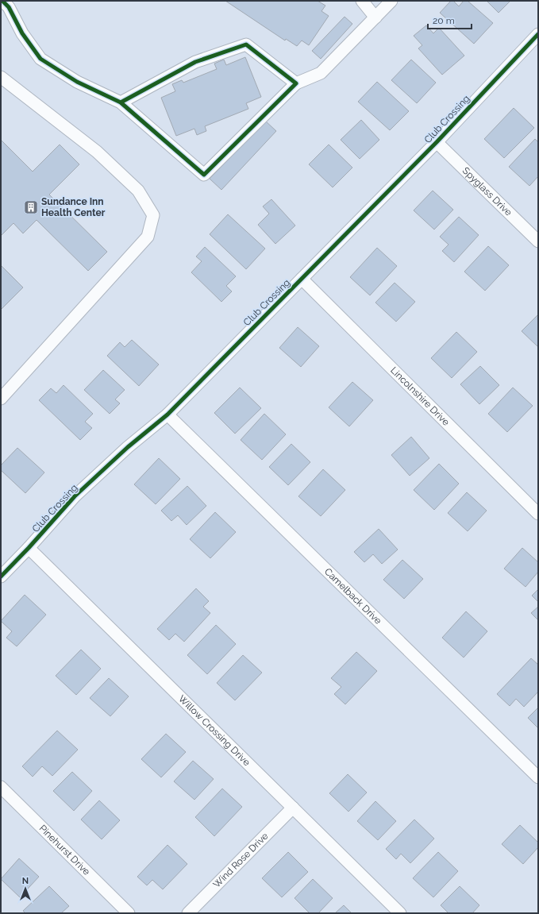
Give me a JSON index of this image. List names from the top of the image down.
{
  "streets": {
    "street": [
      "Club Crossing",
      "Spyglass Drive",
      "Lincolnshire Drive",
      "Camelback Drive",
      "Willow Crossing Drive",
      "Pinehurst Drive",
      "Wind Rose Drive"
    ]
  },
  "crossings": [
    ["Club Crossing", "Spyglass Drive"],
    ["Club Crossing", "Lincolnshire Drive"],
    ["Club Crossing", "Camelback Drive"],
    ["Club Crossing", "Willow Crossing Drive"],
    ["Willow Crossing Drive", "Wind Rose Drive"]
  ],
  "places": {
    "building": ["Sundance Inn Health Center"]
  },
  "scale_bar": "20 m",
  "north": "top"
}
